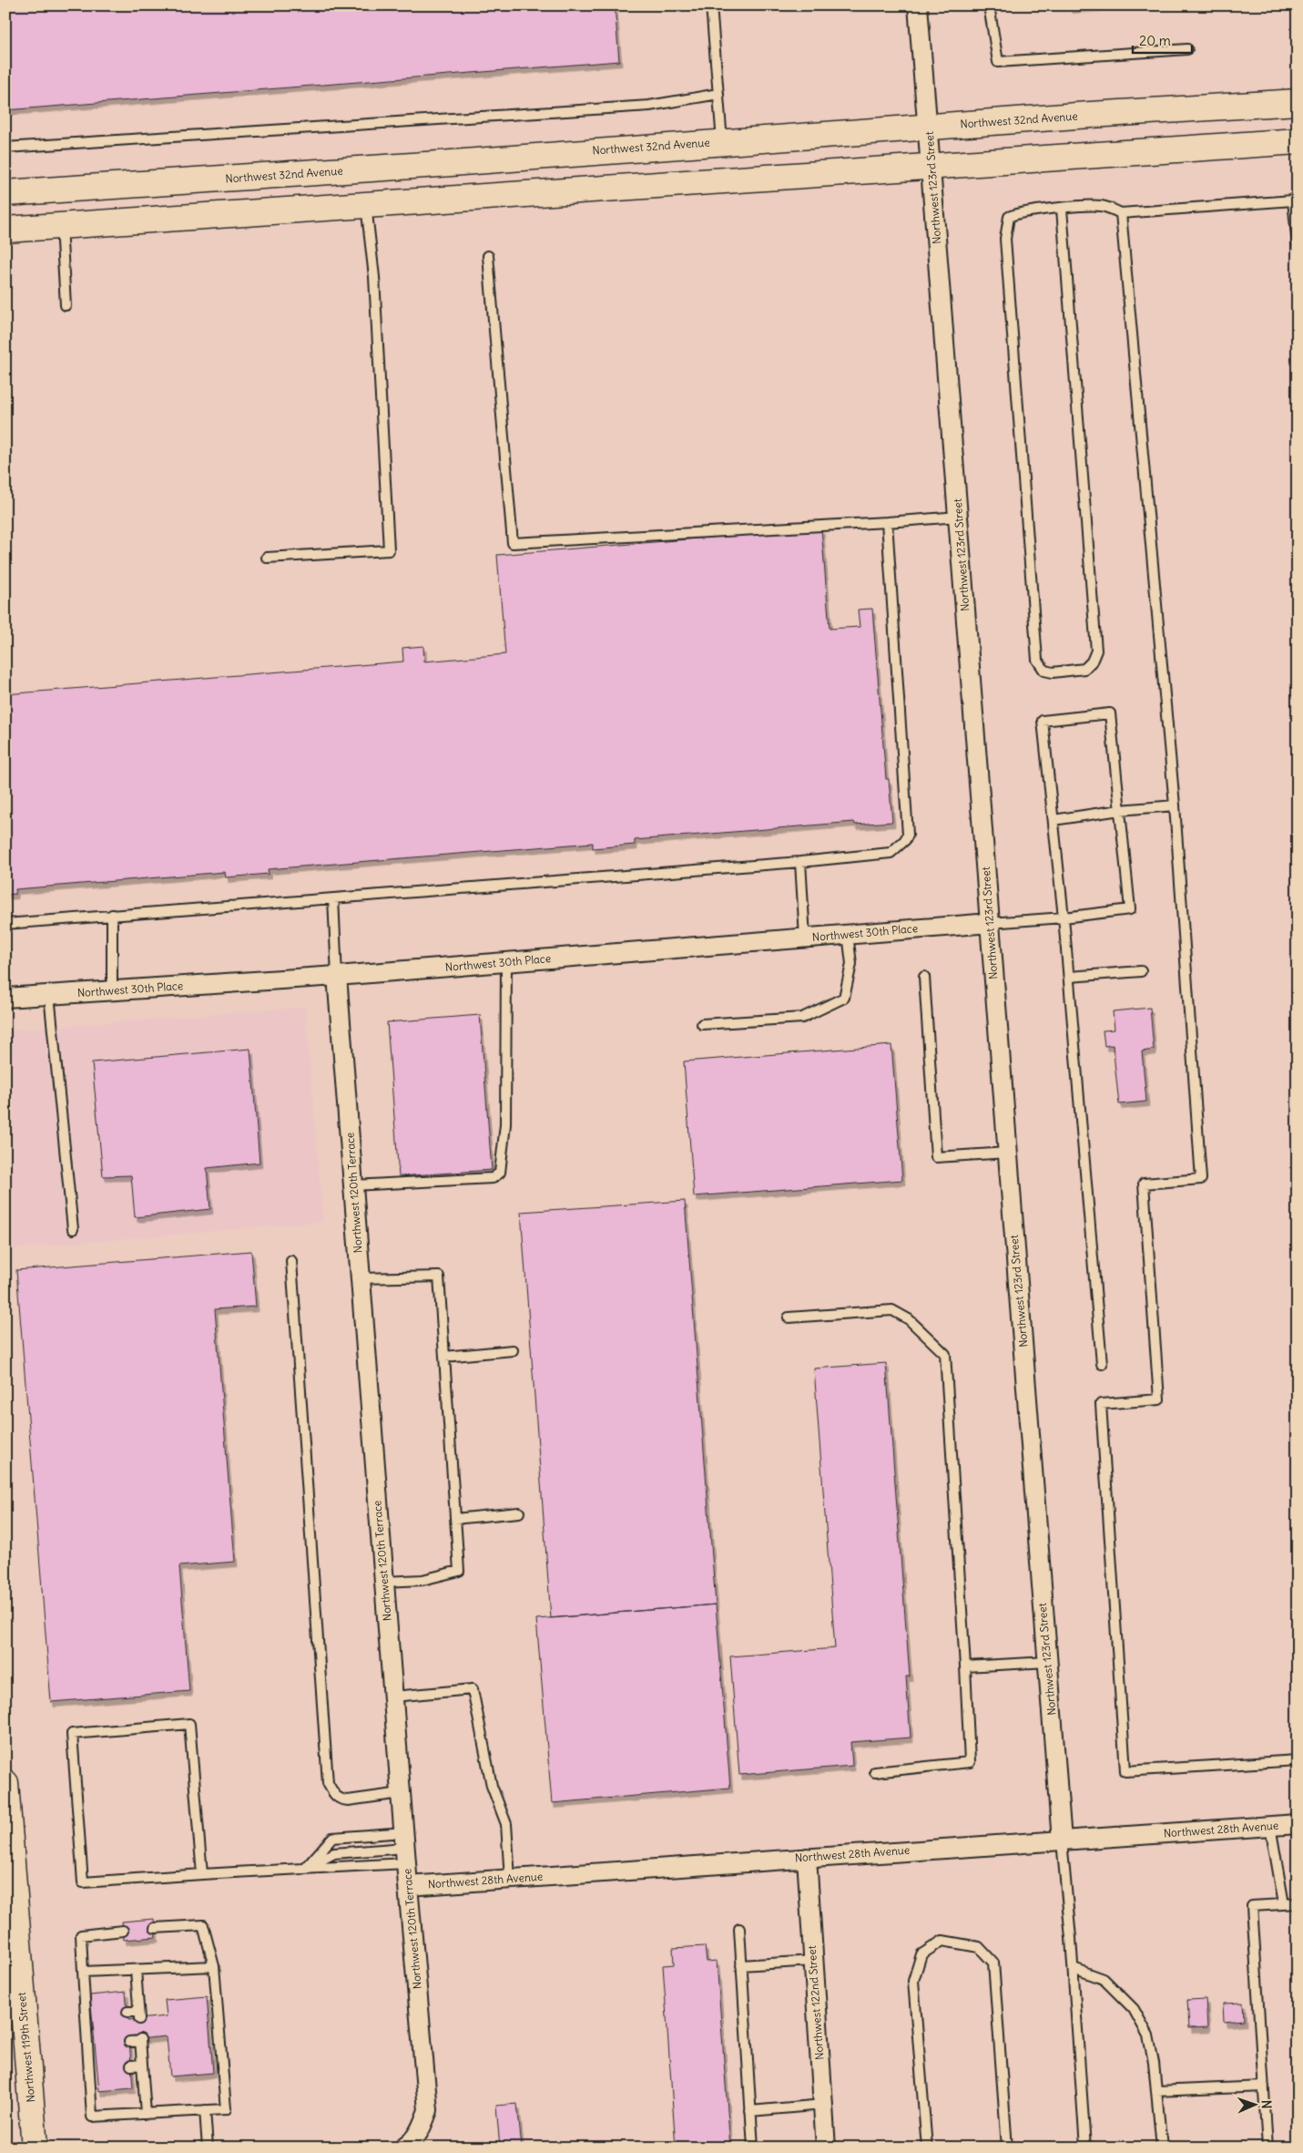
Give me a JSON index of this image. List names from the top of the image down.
{
  "streets": {
    "main road": ["Northwest 32nd Avenue", "Northwest 119th Street"],
    "street": [
      "Northwest 123rd Street",
      "Northwest 30th Place",
      "Northwest 120th Terrace",
      "Northwest 28th Avenue",
      "Northwest 122nd Street"
    ]
  },
  "crossings": [
    ["Northwest 32nd Avenue", "Northwest 123rd Street"],
    ["Northwest 123rd Street", "Northwest 30th Place"],
    ["Northwest 123rd Street", "Northwest 28th Avenue"],
    ["Northwest 30th Place", "Northwest 120th Terrace"],
    ["Northwest 120th Terrace", "Northwest 28th Avenue"],
    ["Northwest 28th Avenue", "Northwest 122nd Street"]
  ],
  "scale_bar": "20 m",
  "north": "right"
}
